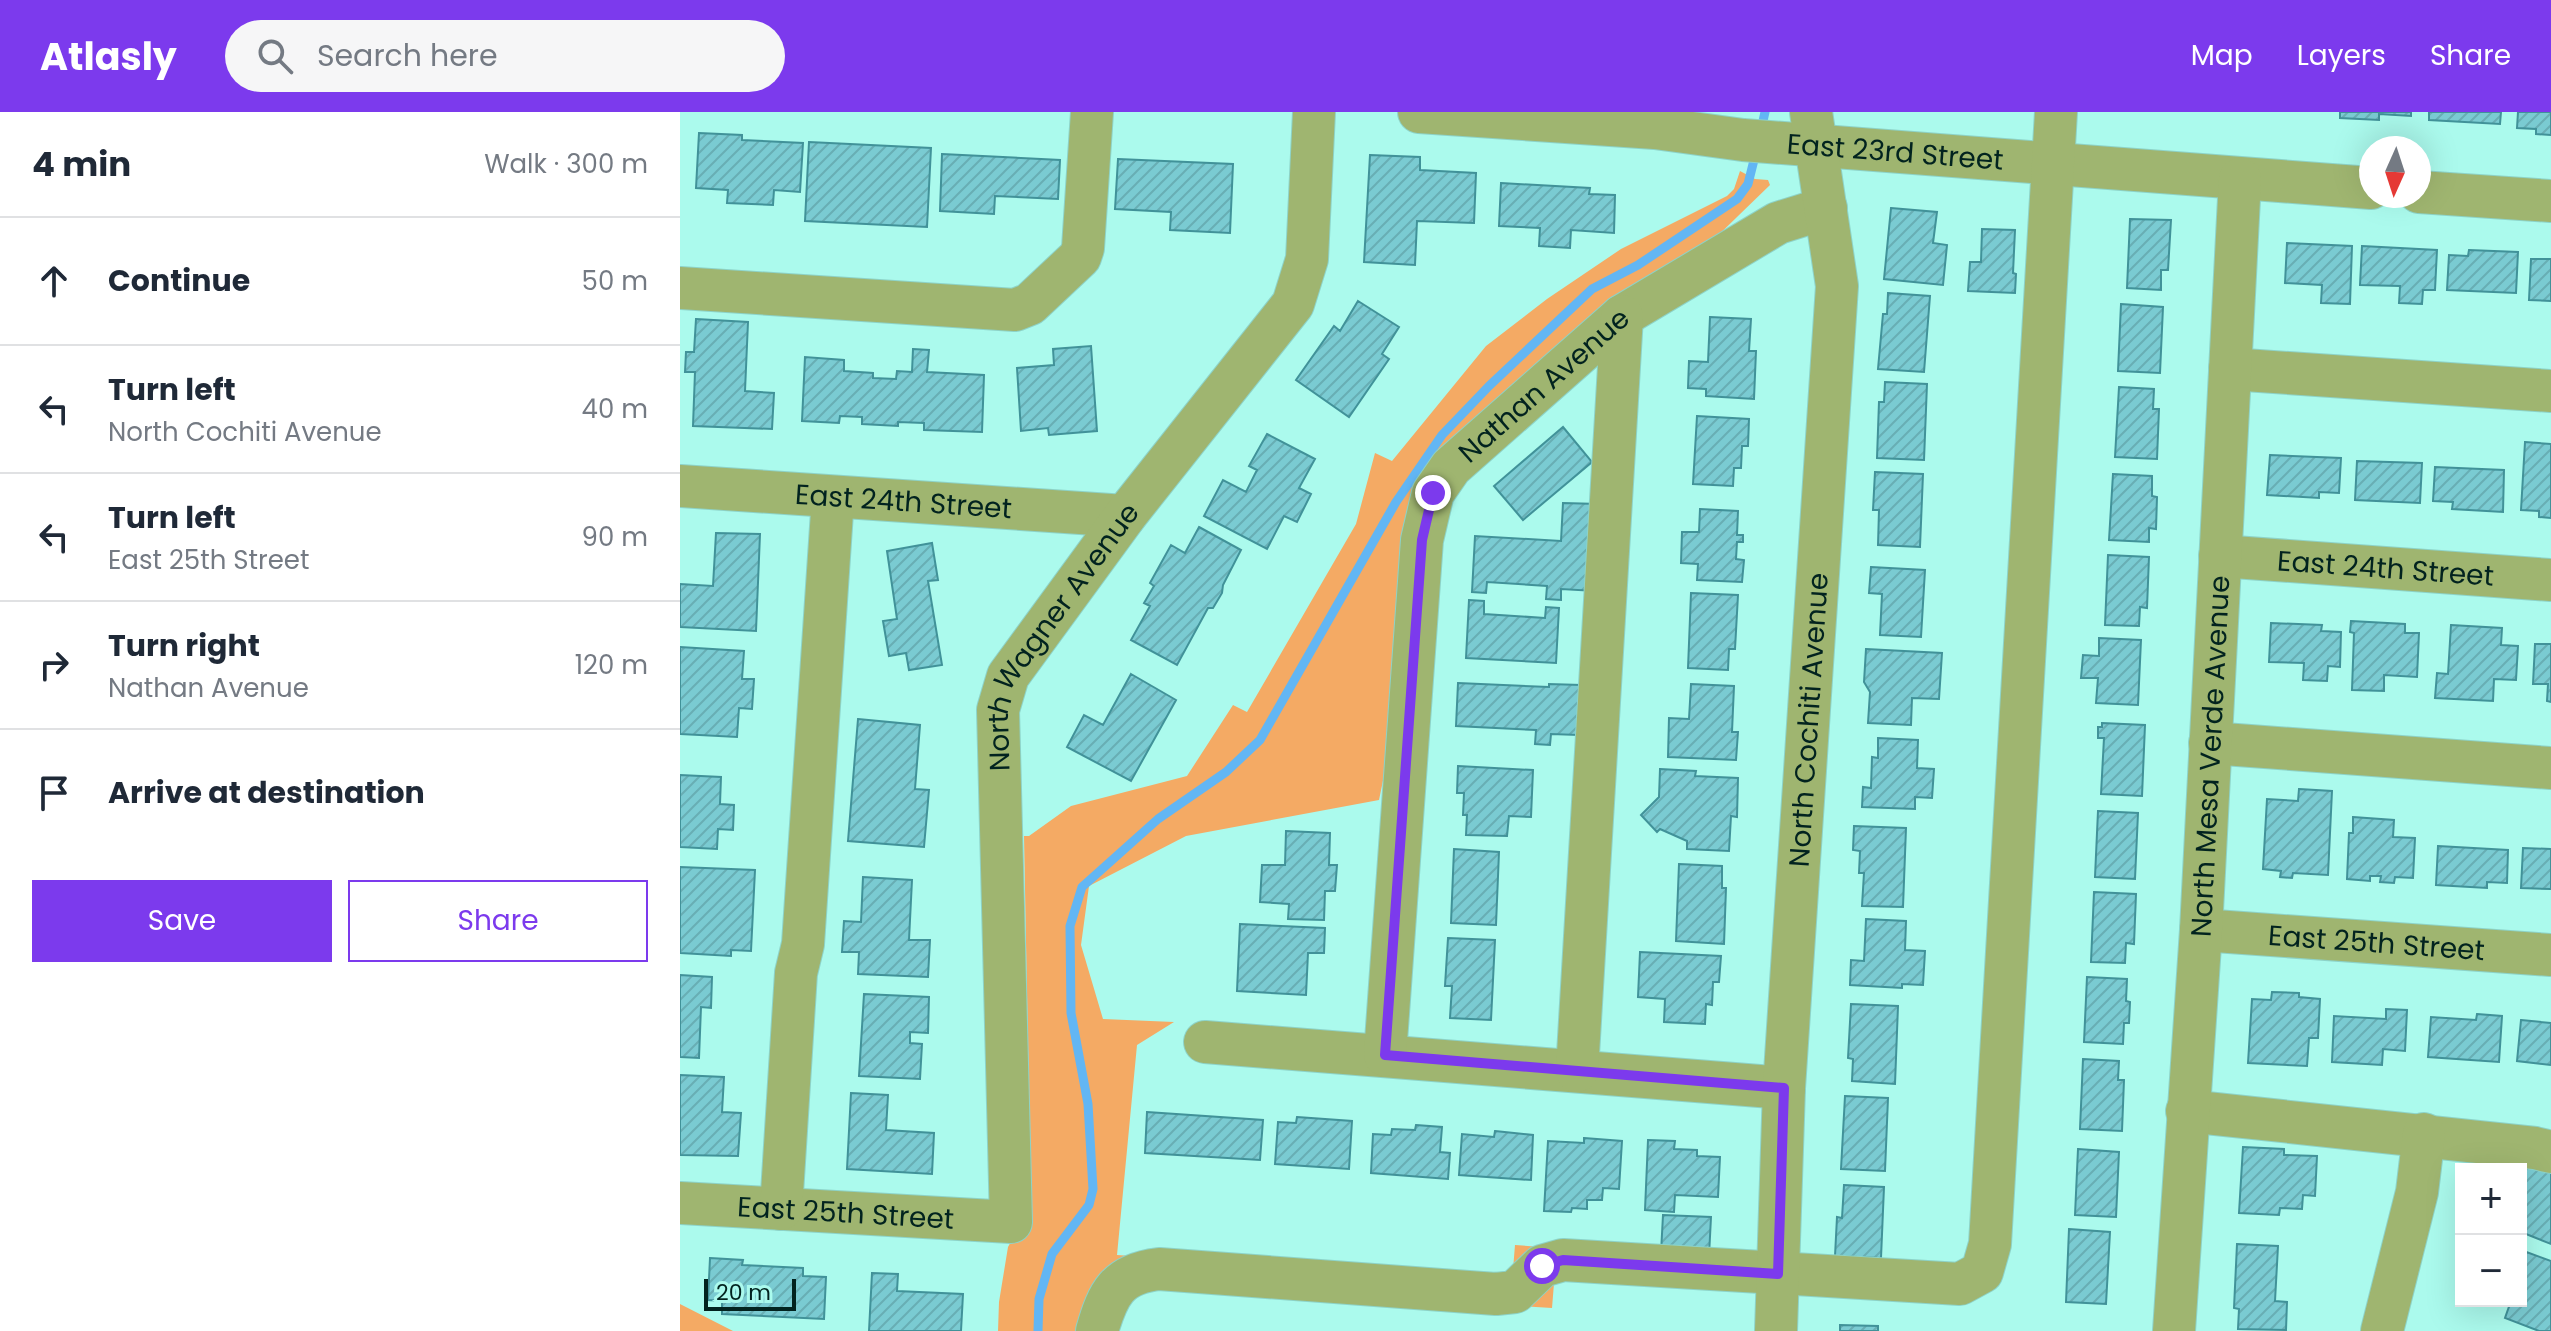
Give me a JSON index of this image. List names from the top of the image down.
{
  "streets": {
    "street": [
      "East 23rd Street",
      "Nathan Avenue",
      "East 24th Street",
      "North Wagner Avenue",
      "North Cochiti Avenue",
      "North Mesa Verde Avenue",
      "East 25th Street"
    ]
  },
  "crossings": [
    ["East 23rd Street", "North Cochiti Avenue"],
    ["East 23rd Street", "North Mesa Verde Avenue"],
    ["Nathan Avenue", "North Cochiti Avenue"],
    ["East 24th Street", "North Wagner Avenue"],
    ["East 24th Street", "North Mesa Verde Avenue"],
    ["North Wagner Avenue", "East 25th Street"],
    ["North Mesa Verde Avenue", "East 25th Street"]
  ],
  "scale_bar": "20 m",
  "north": "bottom",
  "page": {
    "header": "Atlasly",
    "search": "Search here",
    "nav": ["Map", "Layers", "Share"],
    "heading": ["4 min", "Walk · 300 m"],
    "list": [
      ["Continue", "50 m"],
      ["Turn left", "North Cochiti Avenue", "40 m"],
      ["Turn left", "East 25th Street", "90 m"],
      ["Turn right", "Nathan Avenue", "120 m"],
      "Arrive at destination"
    ],
    "buttons": ["Save", "Share"],
    "map_buttons": ["+", "−"],
    "scale": "20 m"
  }
}
